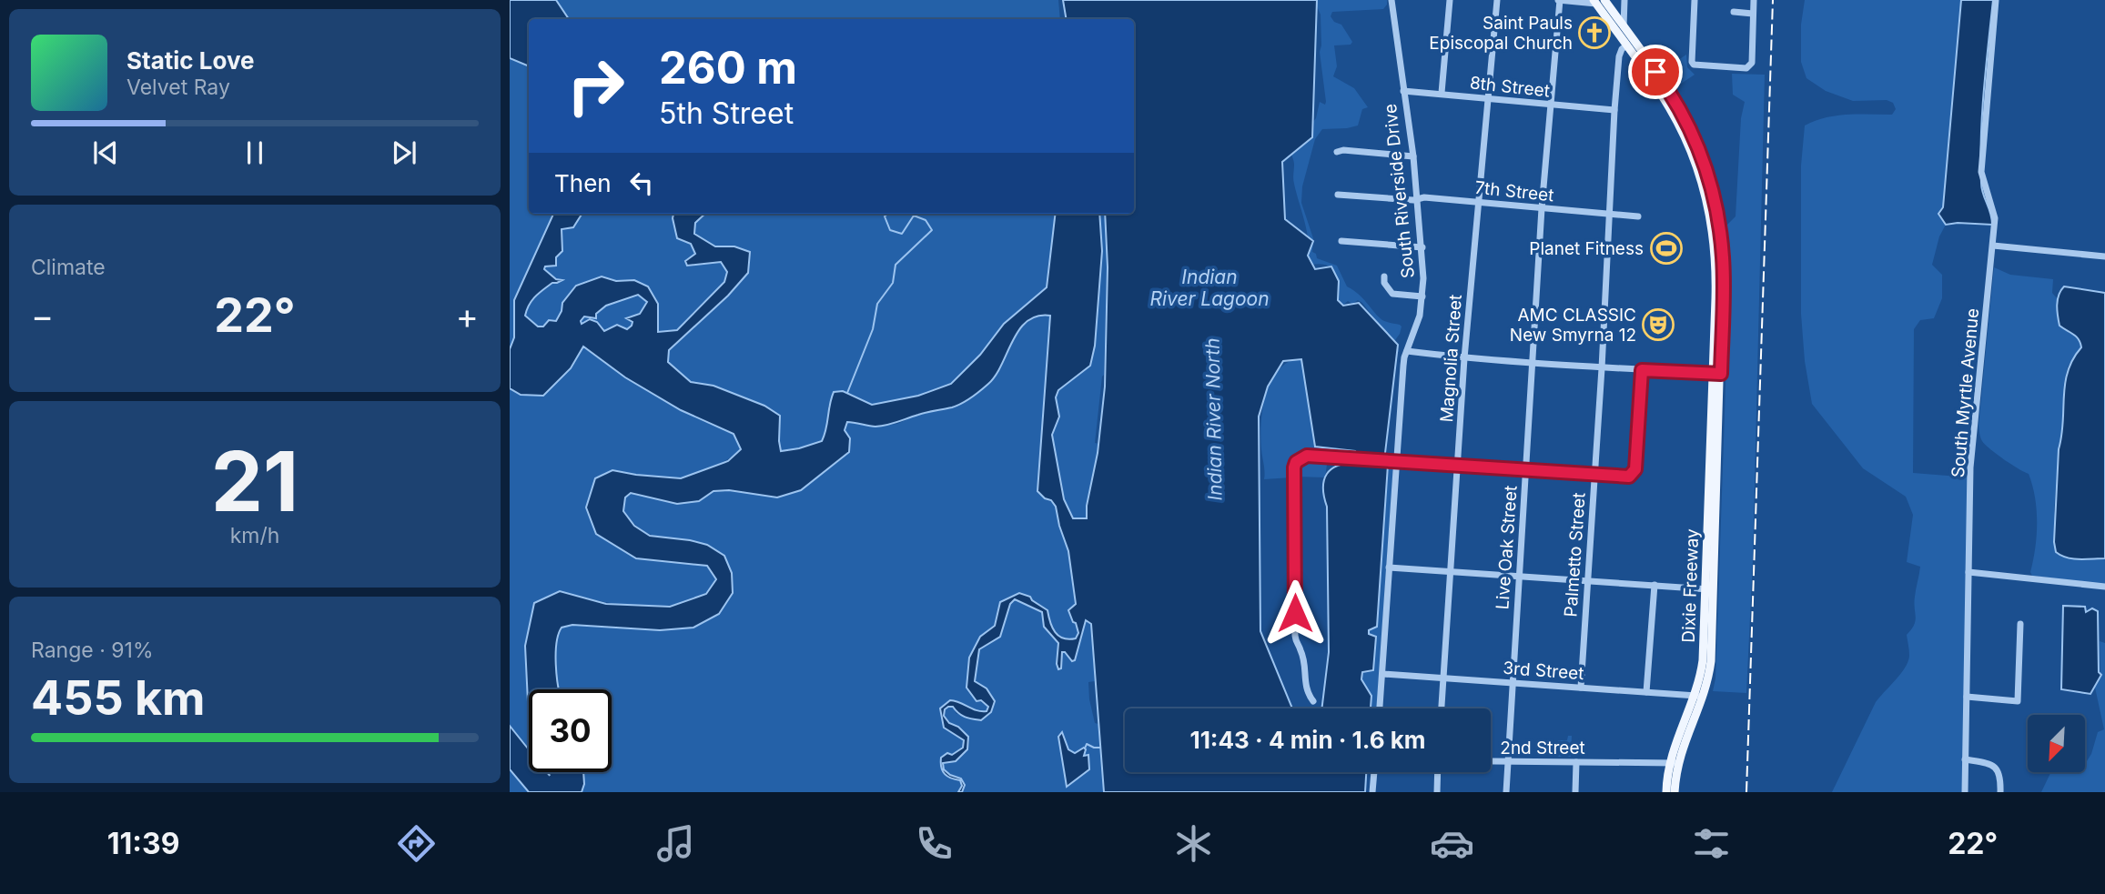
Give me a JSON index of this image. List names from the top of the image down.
{
  "streets": {
    "main road": ["Dixie Freeway"],
    "street": [
      "8th Street",
      "South Riverside Drive",
      "7th Street",
      "Magnolia Street",
      "South Myrtle Avenue",
      "Live Oak Street",
      "Palmetto Street",
      "3rd Street",
      "2nd Street"
    ]
  },
  "crossings": [
    ["8th Street", "South Riverside Drive"],
    ["8th Street", "Magnolia Street"],
    ["8th Street", "Live Oak Street"],
    ["8th Street", "Palmetto Street"],
    ["South Riverside Drive", "7th Street"],
    ["South Riverside Drive", "3rd Street"],
    ["7th Street", "Magnolia Street"],
    ["7th Street", "Live Oak Street"],
    ["7th Street", "Palmetto Street"],
    ["Magnolia Street", "3rd Street"],
    ["Live Oak Street", "3rd Street"],
    ["Live Oak Street", "2nd Street"],
    ["Palmetto Street", "3rd Street"],
    ["Dixie Freeway", "3rd Street"],
    ["Dixie Freeway", "2nd Street"]
  ],
  "water": ["Indian River Lagoon", "Indian River North"],
  "places": {
    "church": ["Saint Pauls Episcopal Church"],
    "sports": ["Planet Fitness"],
    "theatre": ["AMC CLASSIC New Smyrna 12"]
  },
  "north": "bottom left",
  "page": {
    "turn": ["260 m", "5th Street"],
    "song": ["Static Love", "Velvet Ray"],
    "then": "Then",
    "tile": [
      "Climate",
      ["21", "km/h"],
      ["Range · 91%", "455 km"]
    ],
    "heat": ["−", "22°", "+"],
    "limit": "30",
    "trip": "11:43 · 4 min · 1.6 km",
    "tabs": ["11:39", "22°"]
  }
}
